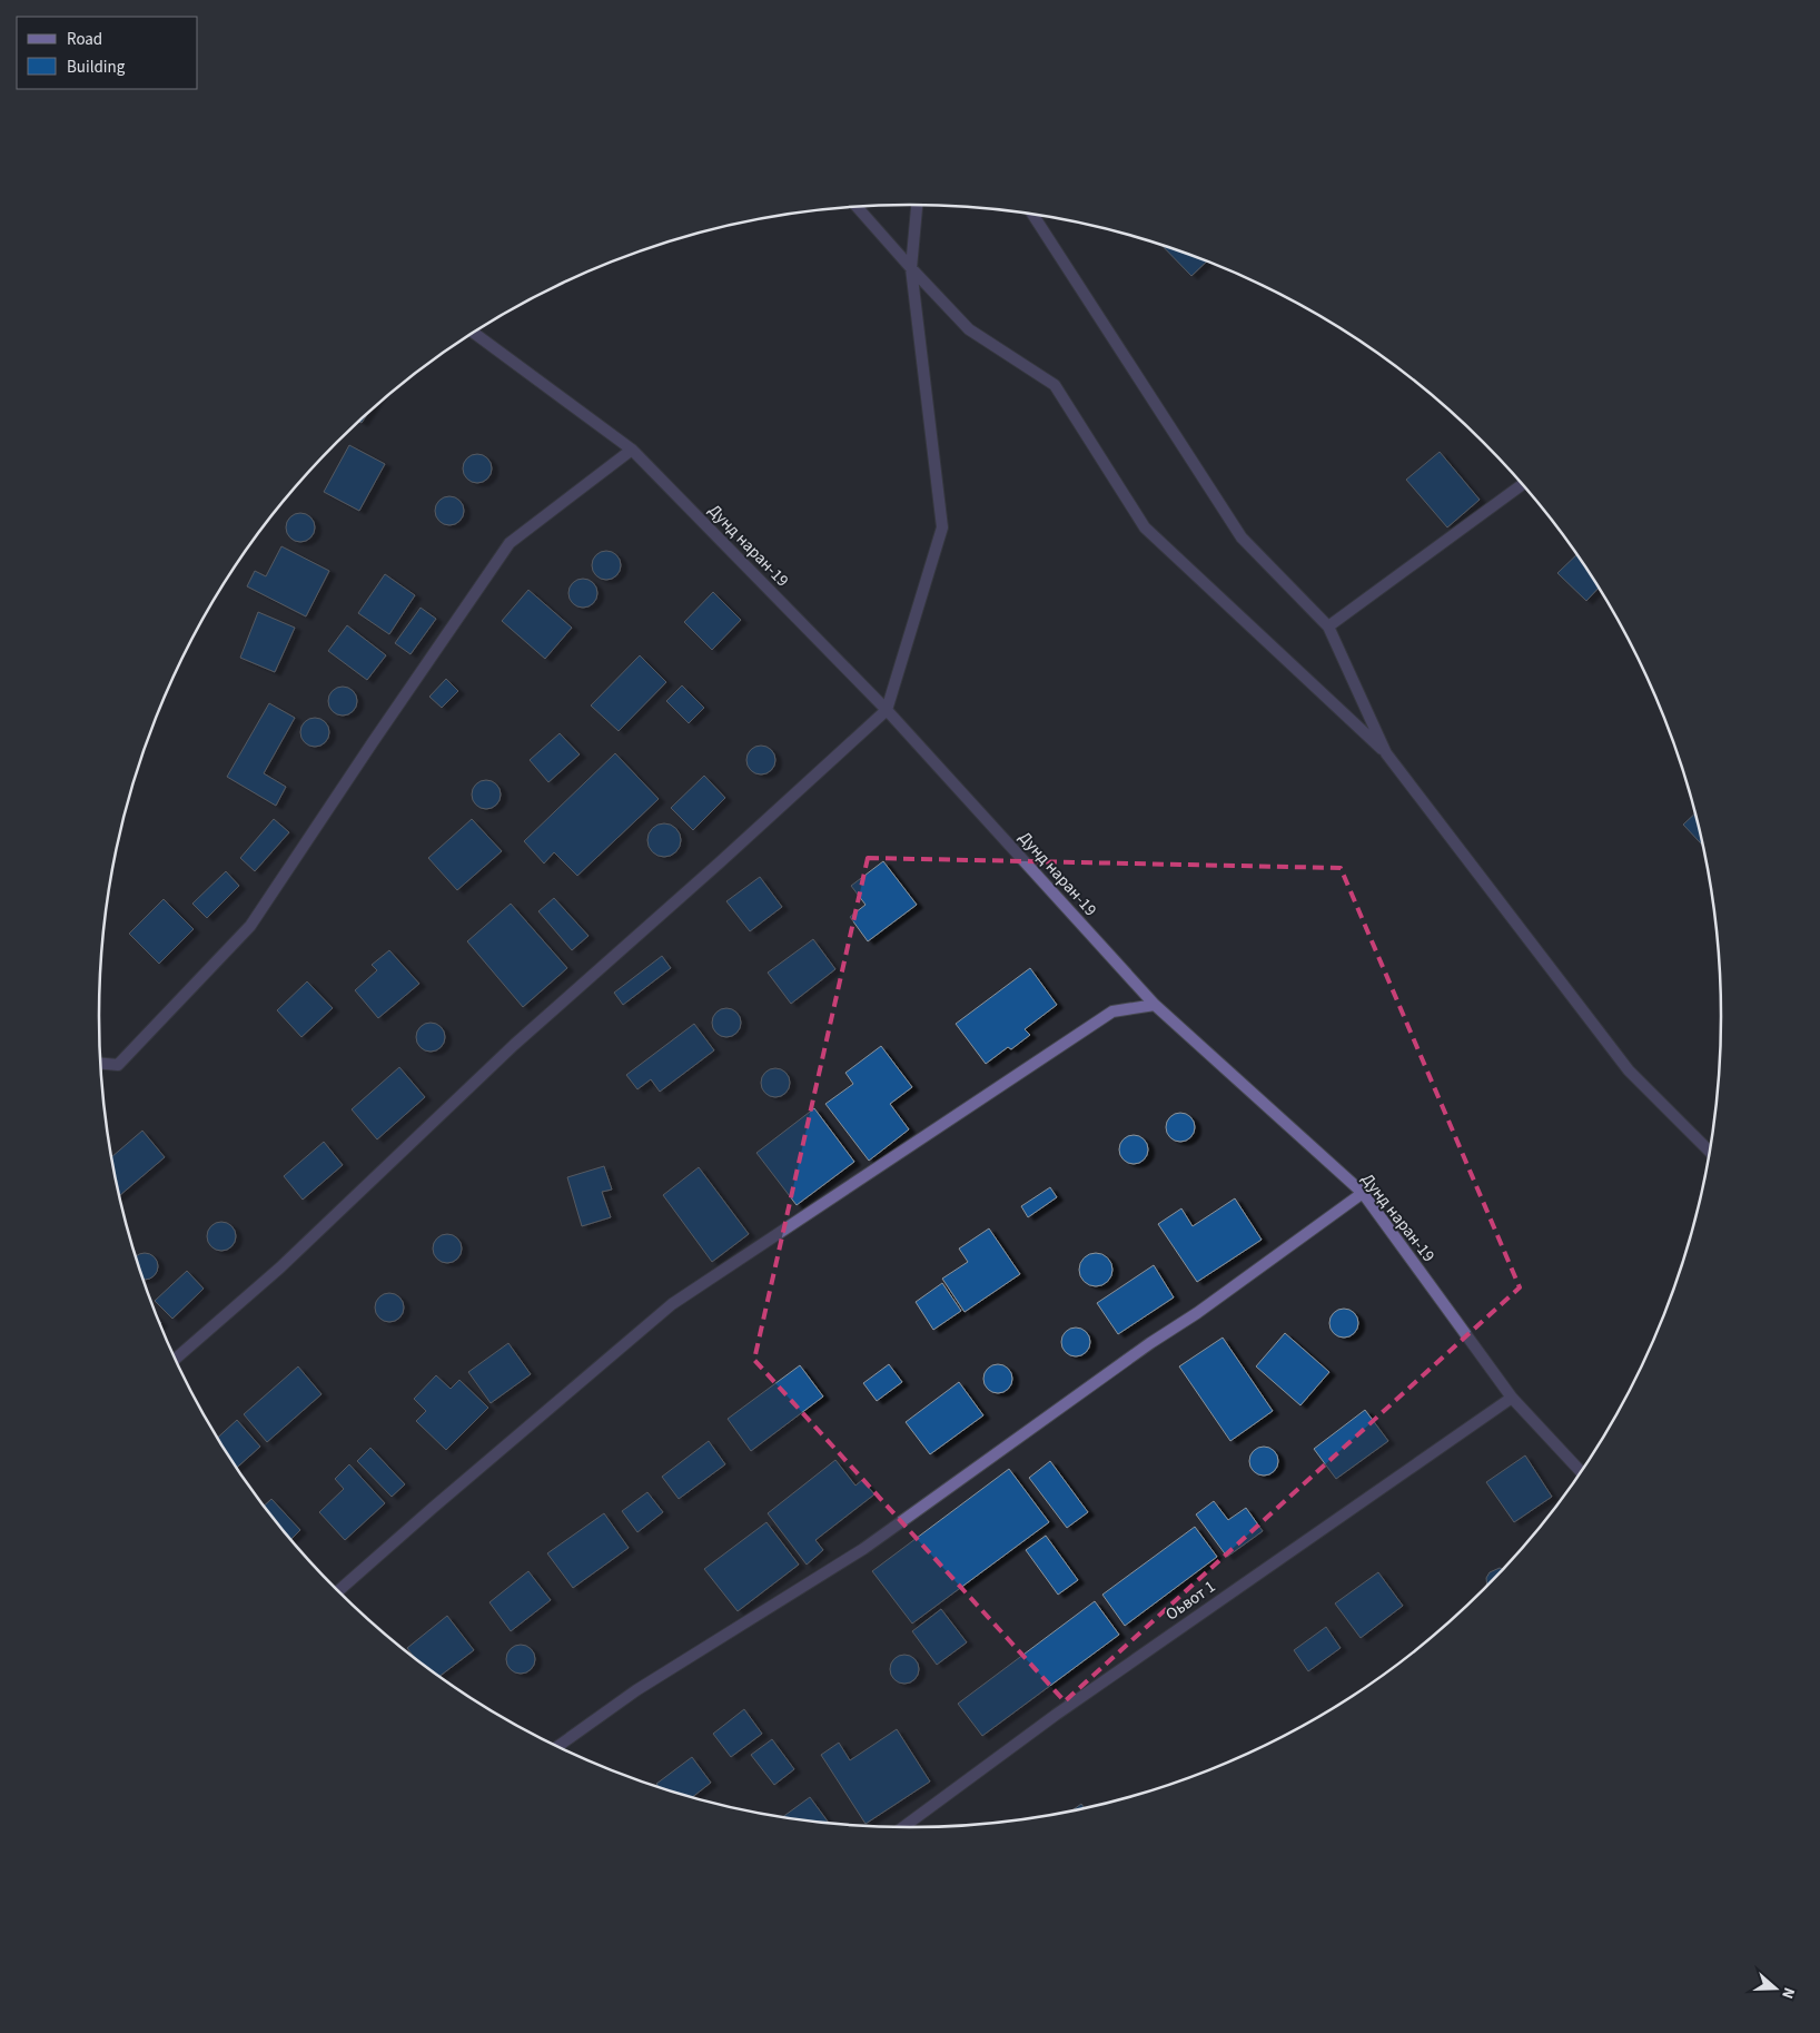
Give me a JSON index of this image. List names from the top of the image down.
{
  "streets": {
    "street": ["Дунд наран-19", "Оьвот 1"]
  },
  "crossings": [
    ["Дунд наран-19", "Оьвот 1"]
  ],
  "legend": ["Road", "Building"],
  "north": "right"
}
